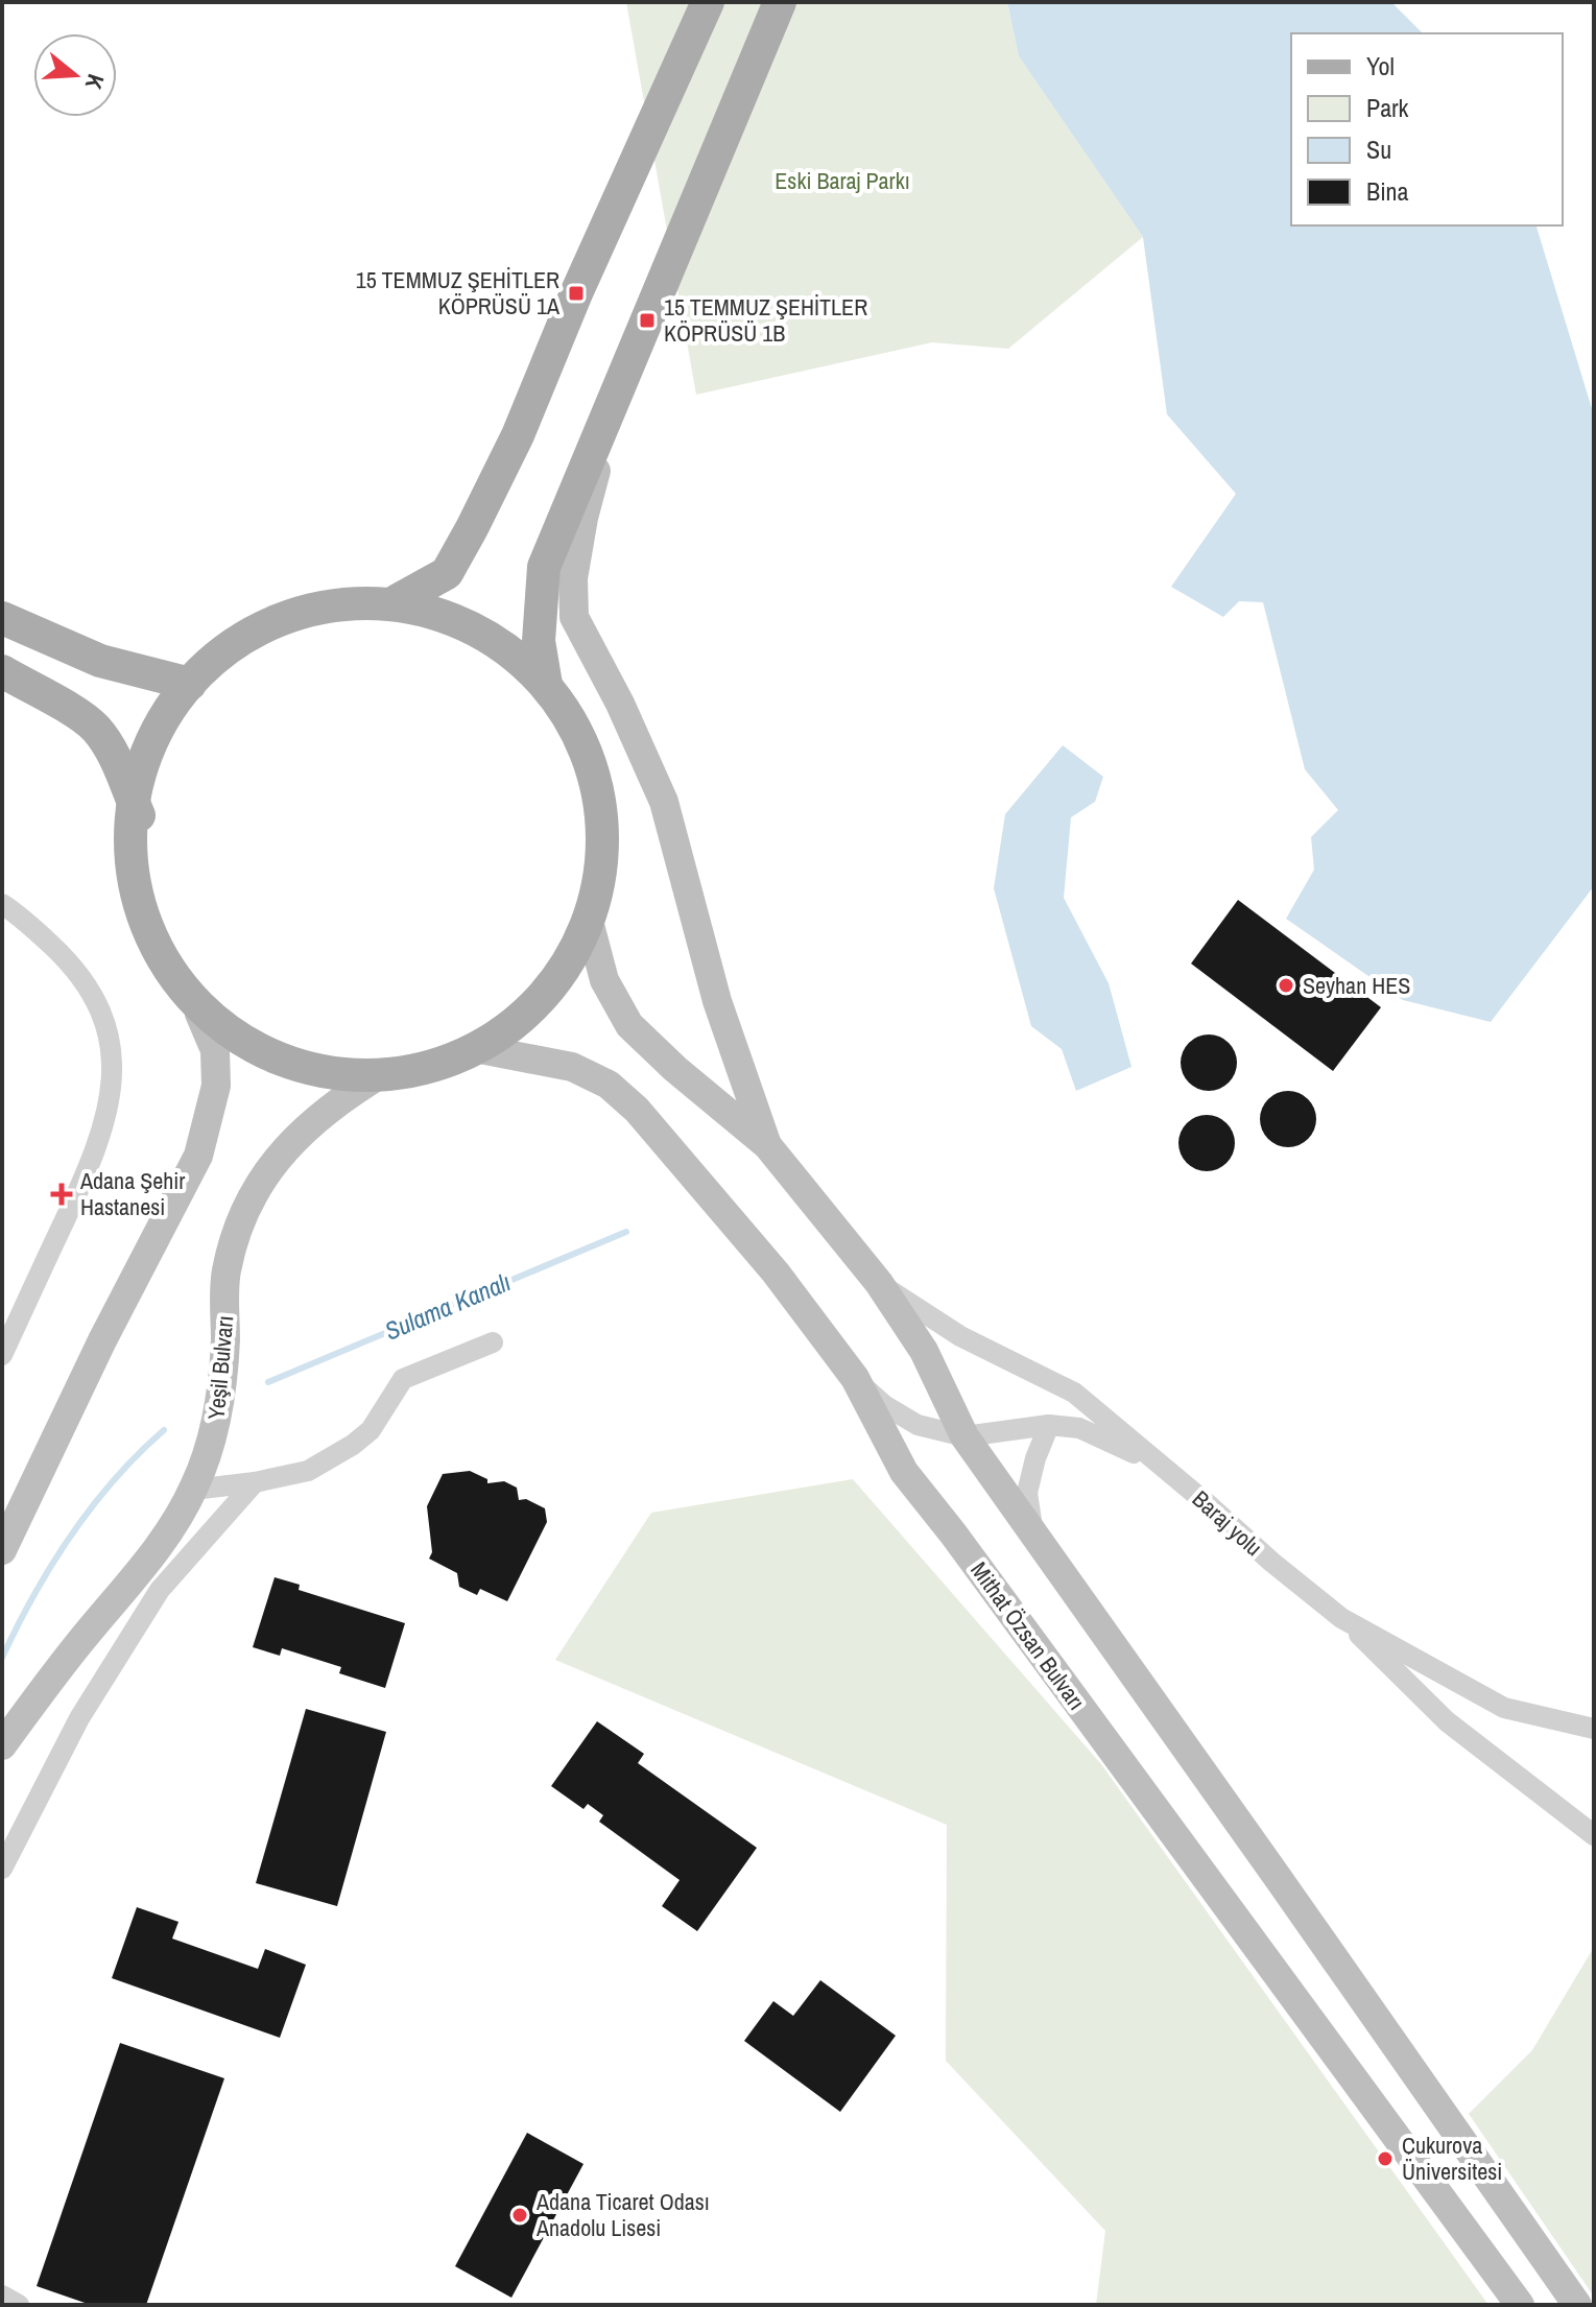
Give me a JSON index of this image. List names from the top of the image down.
{
  "streets": {
    "main road": ["Yeşil Bulvarı", "Mithat Özsan Bulvarı"],
    "street": ["Baraj yolu"]
  },
  "water": ["Sulama Kanalı"],
  "parks": ["Eski Baraj Parkı"],
  "places": {
    "transit": ["15 TEMMUZ ŞEHİTLER KÖPRÜSÜ 1A", "15 TEMMUZ ŞEHİTLER KÖPRÜSÜ 1B"],
    "other": ["Seyhan HES", "Çukurova Üniversitesi", "Adana Ticaret Odası Anadolu Lisesi"],
    "health": ["Adana Şehir Hastanesi"]
  },
  "legend": [
    "Yol",
    "Park",
    "Su",
    "Bina"
  ],
  "north": "right"
}
